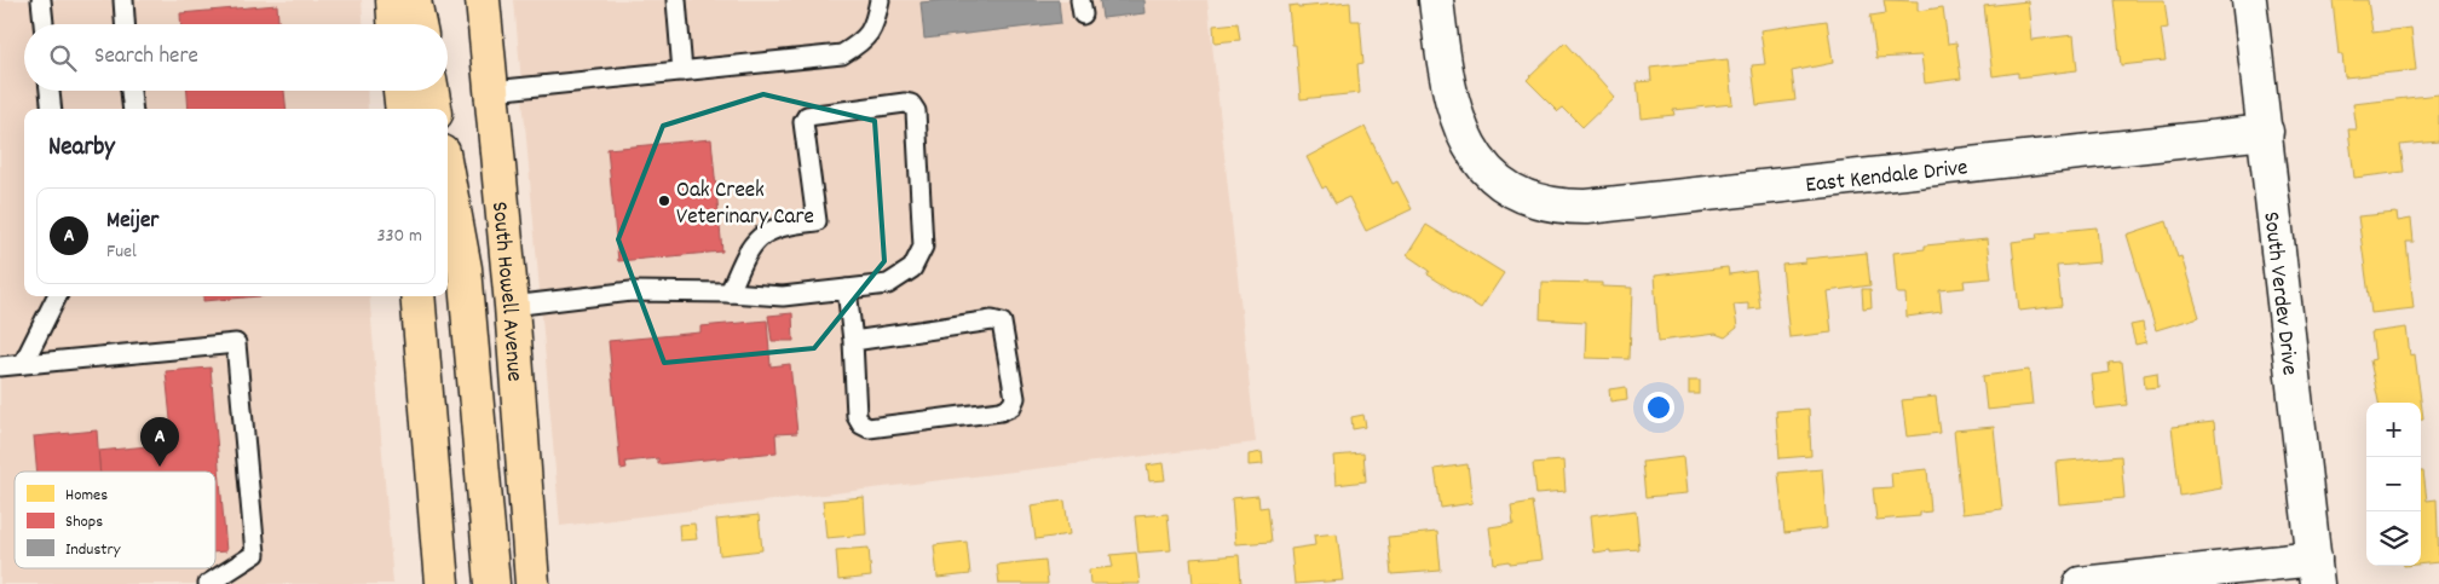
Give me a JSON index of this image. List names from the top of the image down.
{
  "streets": {
    "main road": ["South Howell Avenue"],
    "street": ["East Kendale Drive", "South Verdev Drive"]
  },
  "crossings": [
    ["East Kendale Drive", "South Verdev Drive"]
  ],
  "places": ["Oak Creek Veterinary Care"],
  "legend": ["Homes", "Shops", "Industry"],
  "page": {
    "search": "Search here",
    "heading": "Nearby",
    "list": [
      {
        "mark": "A",
        "name": "Meijer",
        "note": "Fuel",
        "value": "330 m"
      }
    ],
    "map_buttons": ["+", "−"],
    "pins": "A"
  }
}
